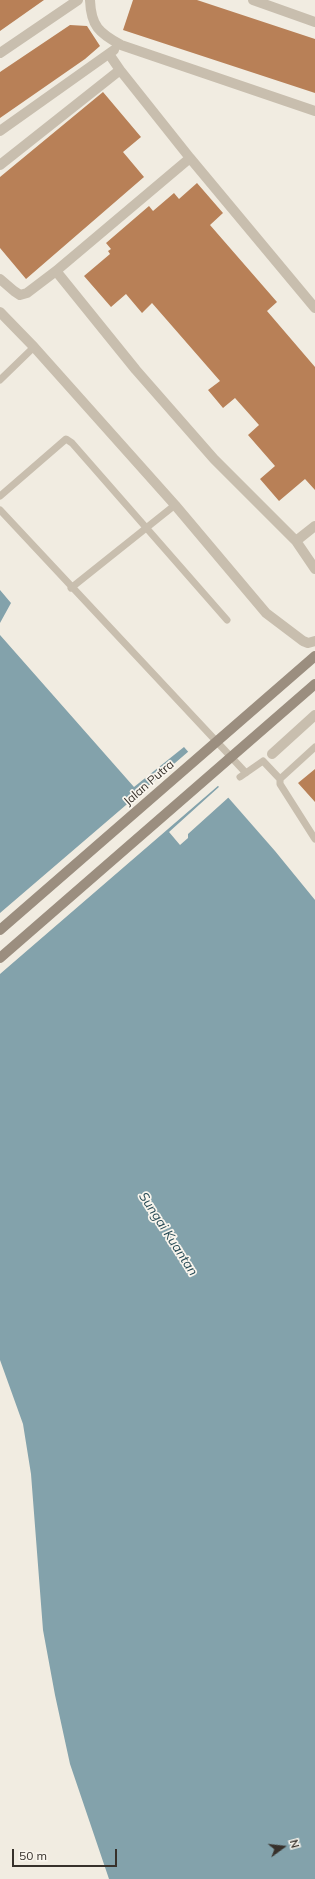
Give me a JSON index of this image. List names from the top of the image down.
{
  "streets": {
    "main road": ["Jalan Putra"]
  },
  "water": ["Sungai Kuantan"],
  "scale_bar": "50 m",
  "north": "right"
}
